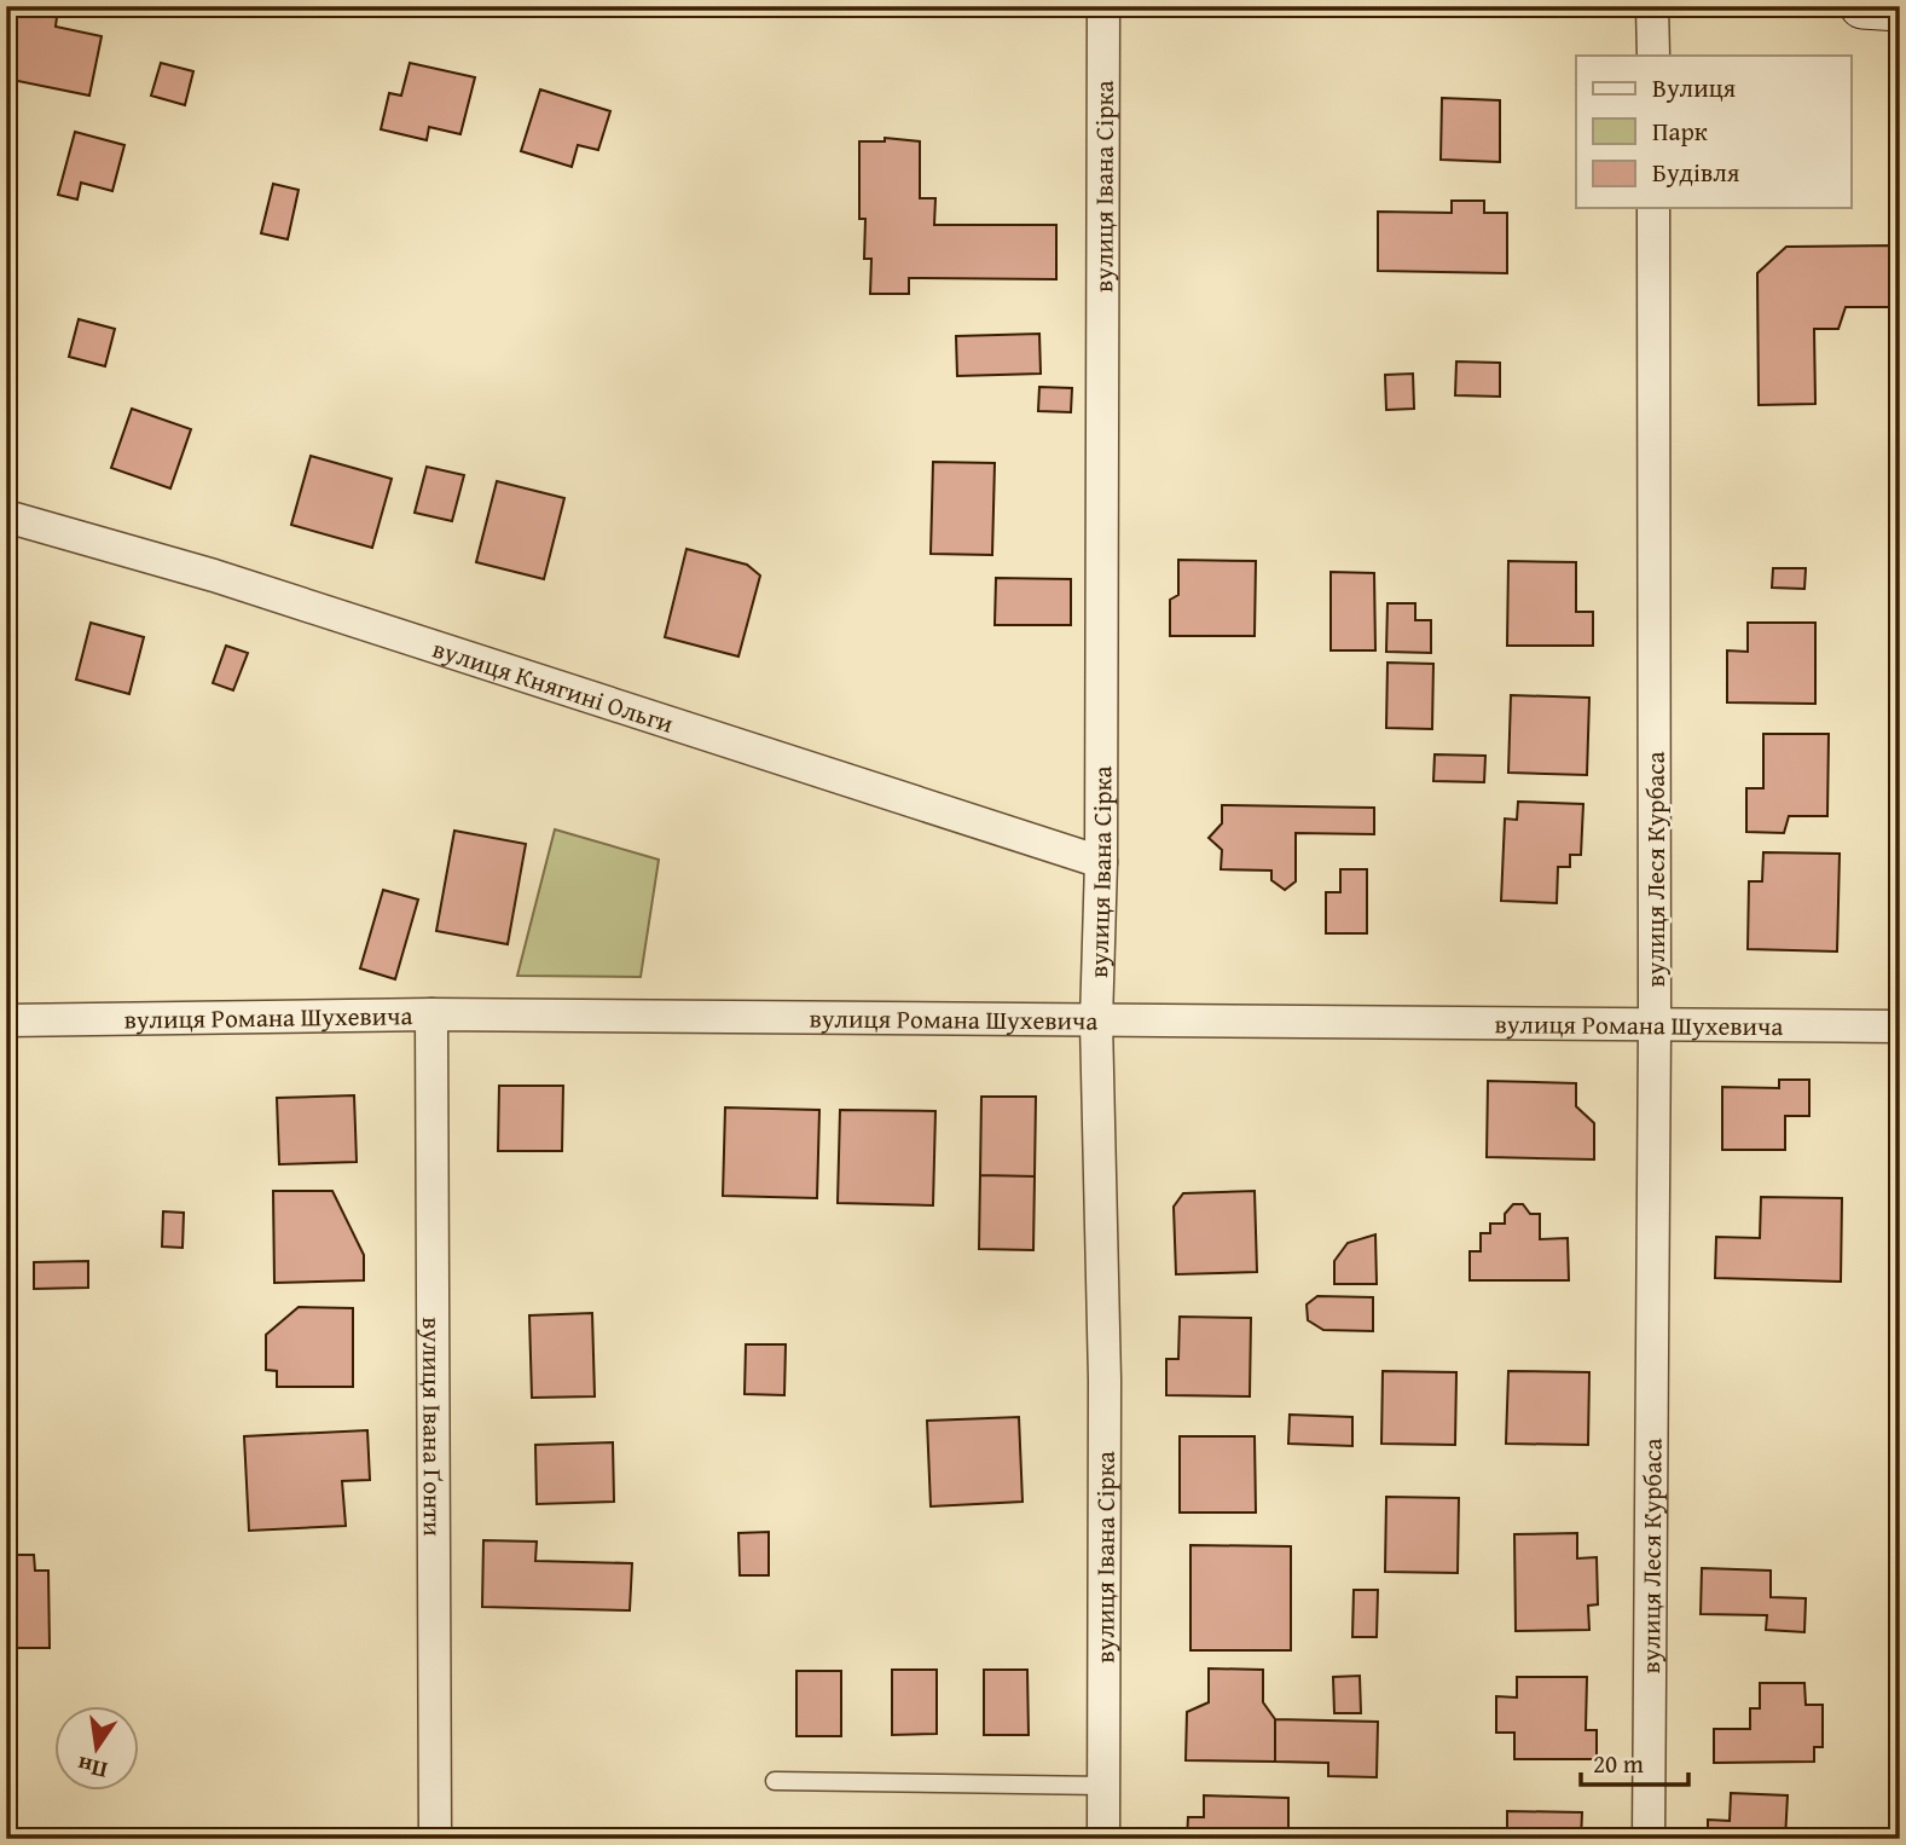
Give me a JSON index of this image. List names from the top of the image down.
{
  "streets": {
    "street": [
      "вулиця Івана Сірка",
      "вулиця Княгині Ольги",
      "вулиця Леся Курбаса",
      "вулиця Романа Шухевича",
      "вулиця Івана Ґонти"
    ]
  },
  "crossings": [
    ["вулиця Івана Сірка", "вулиця Княгині Ольги"],
    ["вулиця Івана Сірка", "вулиця Романа Шухевича"],
    ["вулиця Леся Курбаса", "вулиця Романа Шухевича"],
    ["вулиця Романа Шухевича", "вулиця Івана Ґонти"]
  ],
  "legend": ["Вулиця", "Парк", "Будівля"],
  "scale_bar": "20 m",
  "north": "bottom"
}
